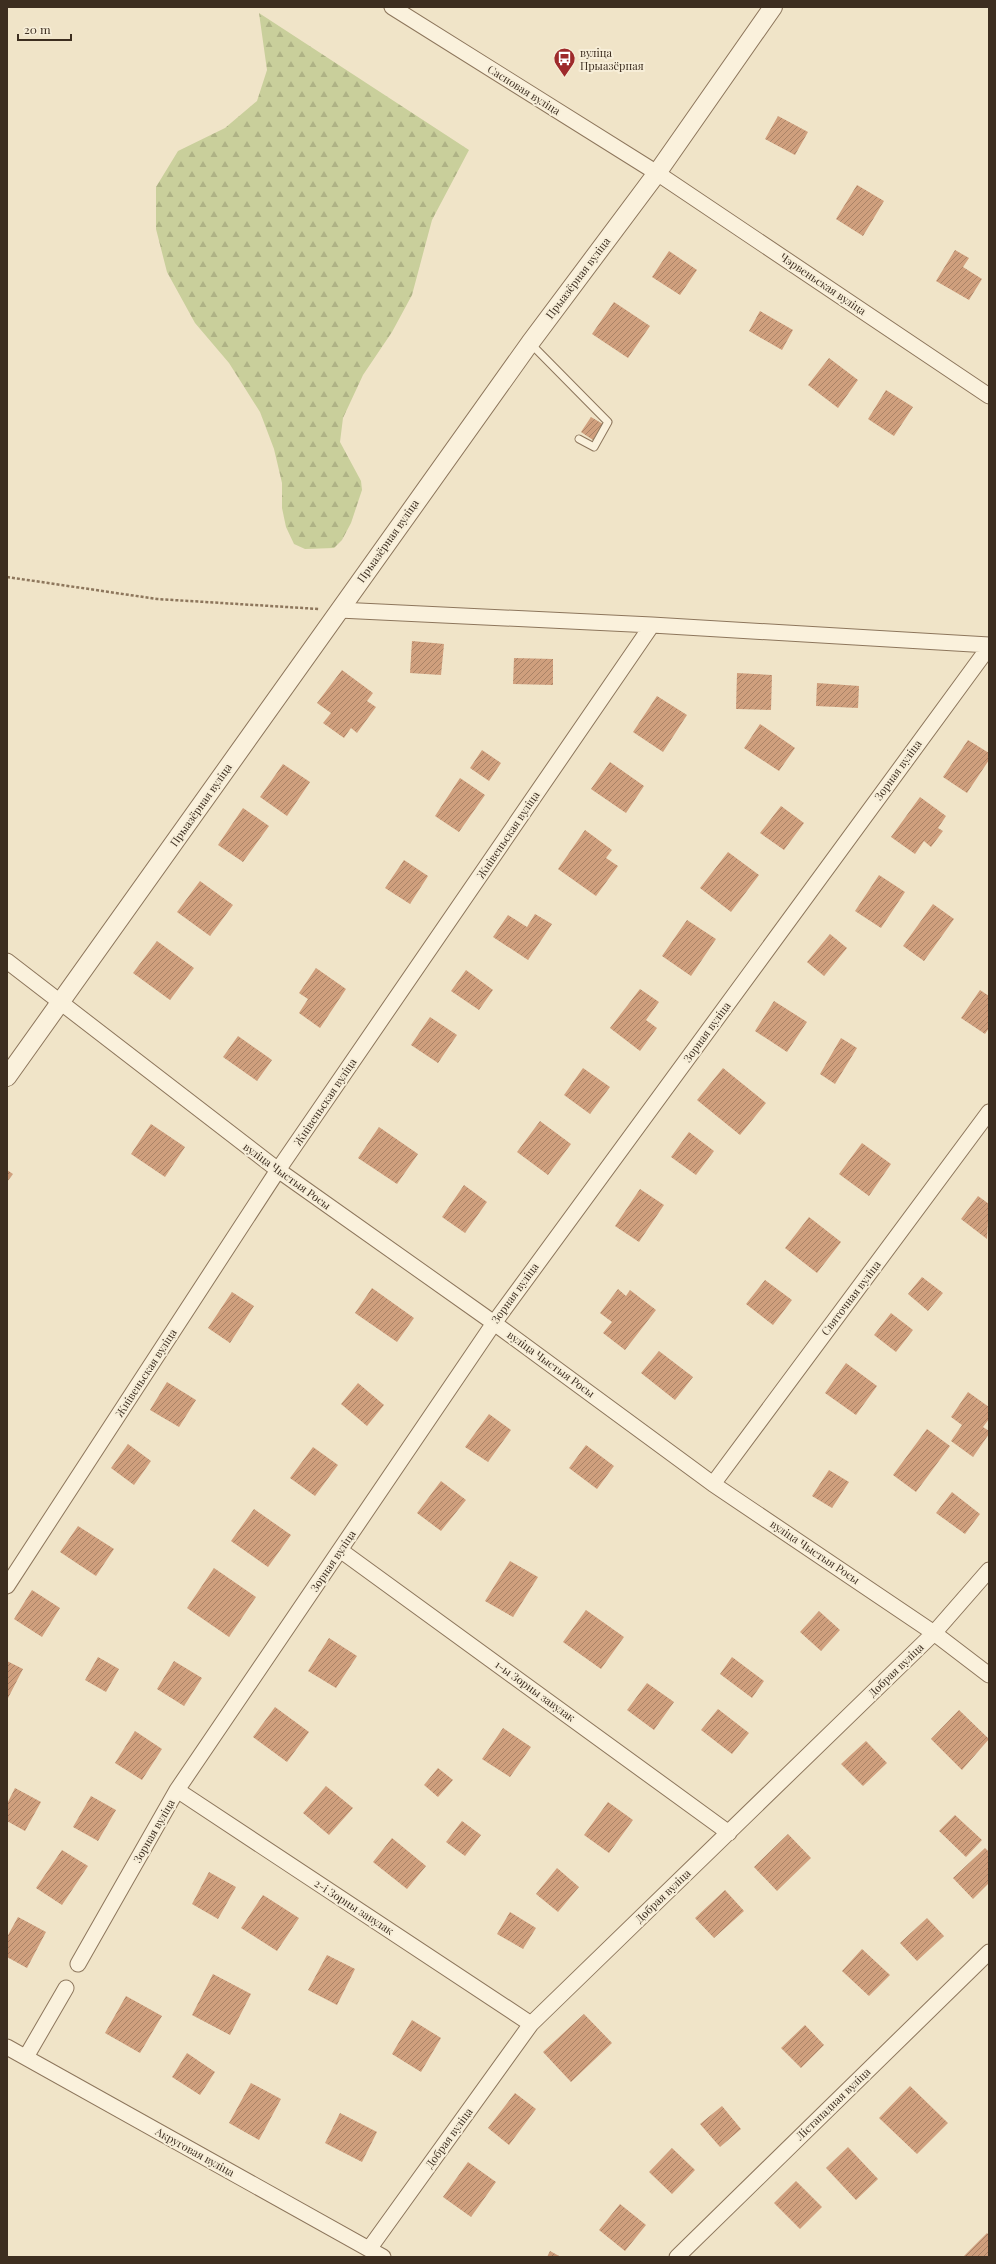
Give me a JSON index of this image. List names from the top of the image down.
{
  "streets": {
    "street": [
      "Сасновая вуліца",
      "Прыазёрная вуліца",
      "Чэрвеньская вуліца",
      "Зорная вуліца",
      "Жнівеньская вуліца",
      "вуліца Чыстыя Росы",
      "Святочная вуліца",
      "Добрая вуліца",
      "1-ы Зорны завулак",
      "2-і Зорны завулак",
      "Лістападная вуліца",
      "Акруговая вуліца"
    ]
  },
  "crossings": [
    ["Сасновая вуліца", "Прыазёрная вуліца"],
    ["Сасновая вуліца", "Чэрвеньская вуліца"],
    ["Прыазёрная вуліца", "Чэрвеньская вуліца"],
    ["Прыазёрная вуліца", "вуліца Чыстыя Росы"],
    ["Зорная вуліца", "вуліца Чыстыя Росы"],
    ["Зорная вуліца", "1-ы Зорны завулак"],
    ["Зорная вуліца", "2-і Зорны завулак"],
    ["Жнівеньская вуліца", "вуліца Чыстыя Росы"],
    ["вуліца Чыстыя Росы", "Святочная вуліца"],
    ["вуліца Чыстыя Росы", "Добрая вуліца"],
    ["Добрая вуліца", "1-ы Зорны завулак"],
    ["Добрая вуліца", "2-і Зорны завулак"],
    ["Добрая вуліца", "Акруговая вуліца"]
  ],
  "places": {
    "bus stop": ["вуліца Прыазёрная"]
  },
  "scale_bar": "20 m"
}
